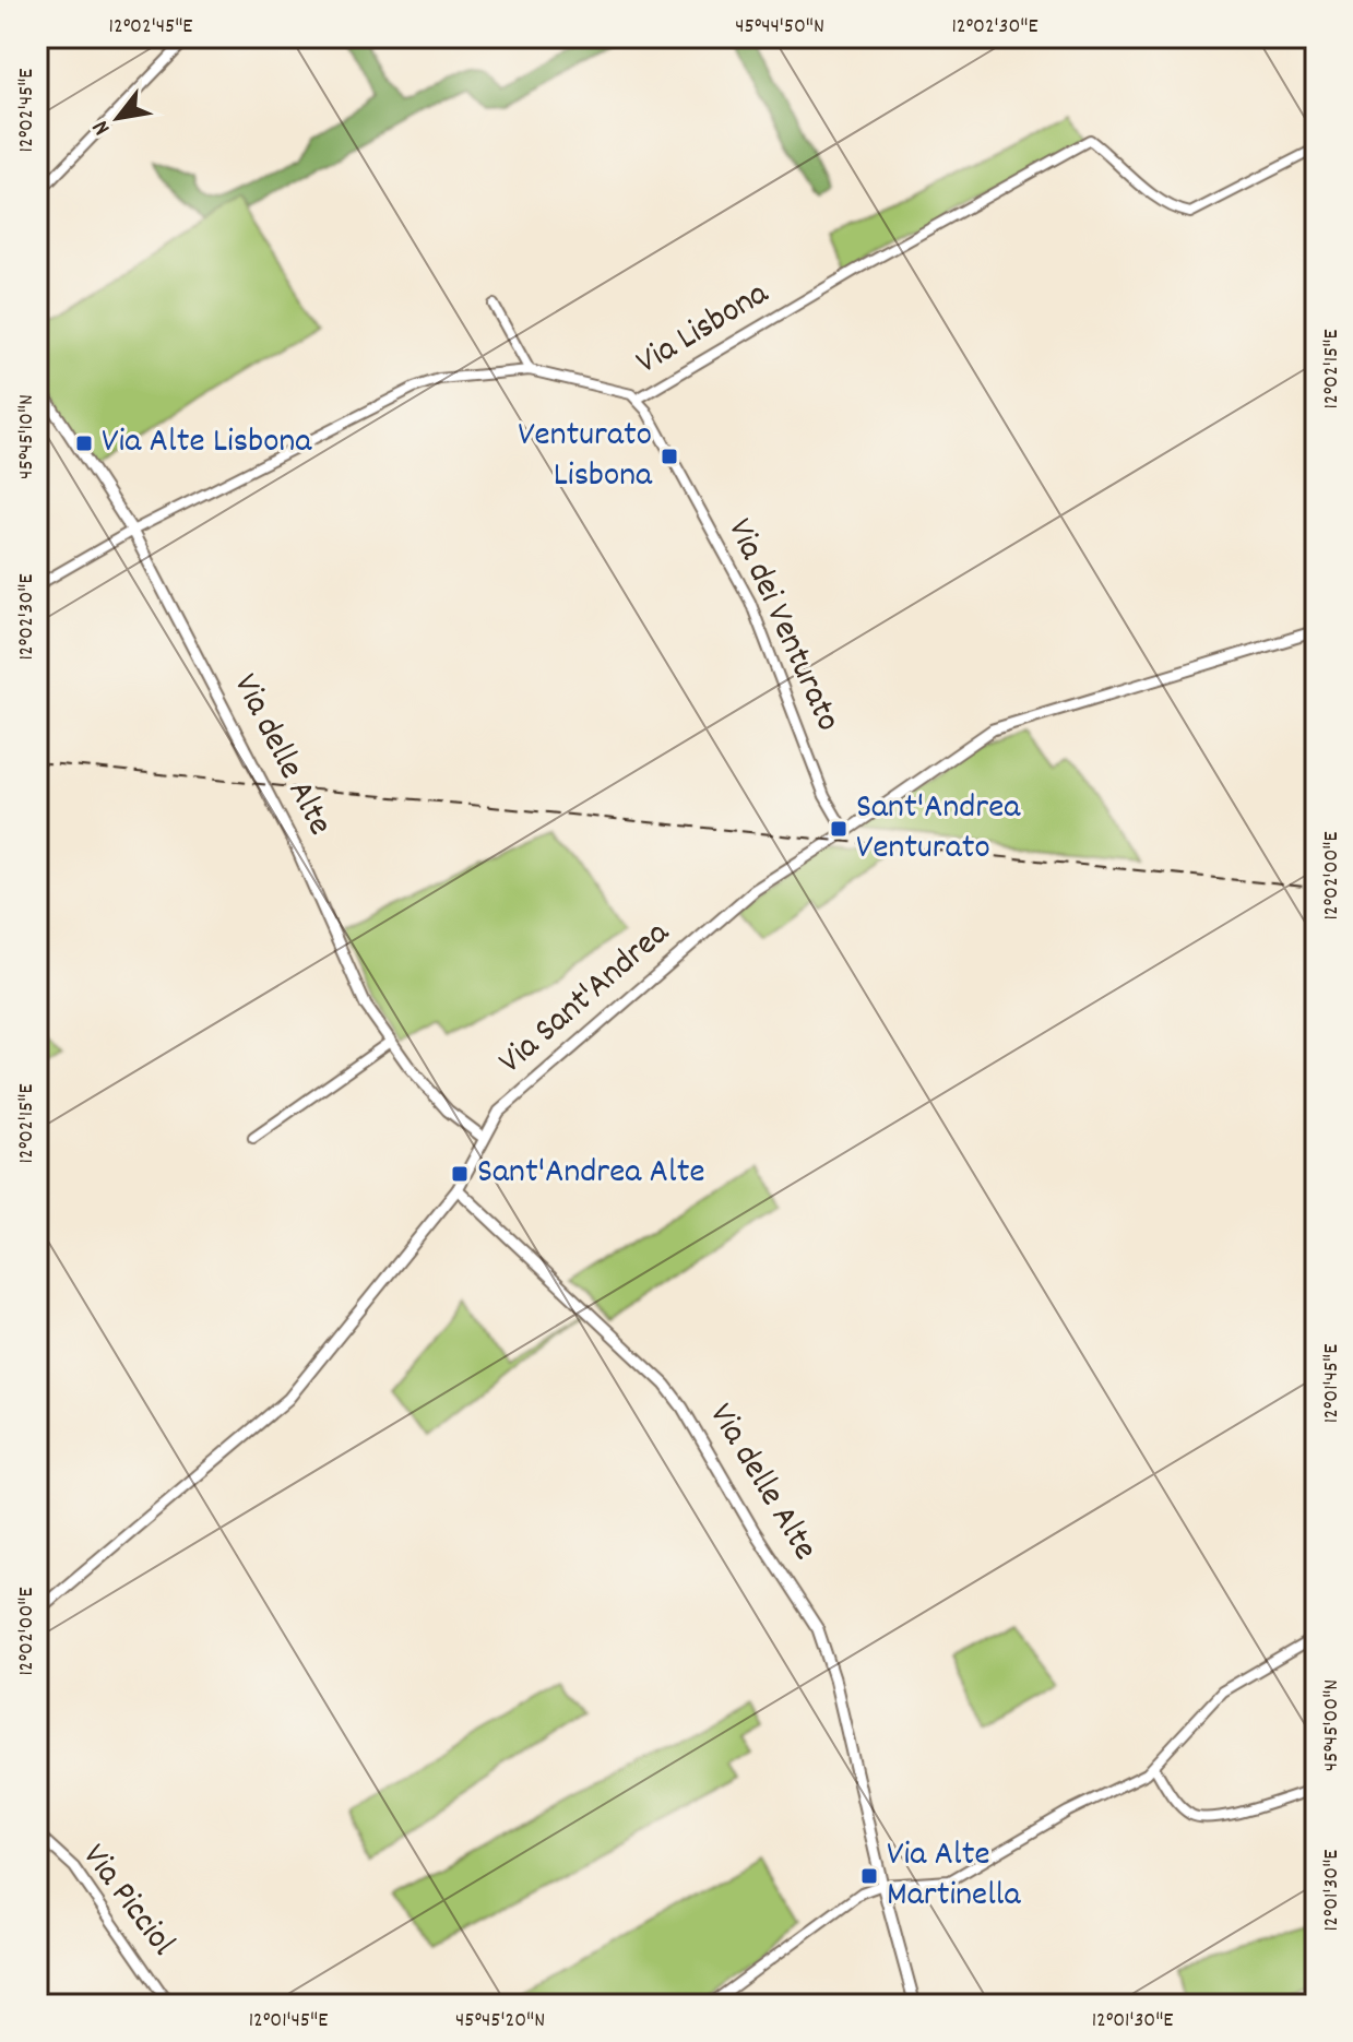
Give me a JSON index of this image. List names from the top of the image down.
{
  "streets": {
    "street": [
      "Via Lisbona",
      "Via dei Venturato",
      "Via delle Alte",
      "Via Sant'Andrea",
      "Via Picciol"
    ]
  },
  "crossings": [
    ["Via Lisbona", "Via dei Venturato"],
    ["Via Lisbona", "Via delle Alte"],
    ["Via dei Venturato", "Via Sant'Andrea"],
    ["Via delle Alte", "Via Sant'Andrea"]
  ],
  "places": {
    "transit": [
      "Via Alte Lisbona",
      "Venturato Lisbona",
      "Sant'Andrea Venturato",
      "Sant'Andrea Alte",
      "Via Alte Martinella"
    ]
  },
  "north": "bottom left",
  "coordinates": [
    "12°02'45\"E",
    "45°44'50\"N",
    "12°02'30\"E",
    "12°02'15\"E",
    "45°45'10\"N",
    "12°02'00\"E",
    "12°01'45\"E",
    "45°45'00\"N",
    "12°01'30\"E",
    "45°45'20\"N"
  ]
}
